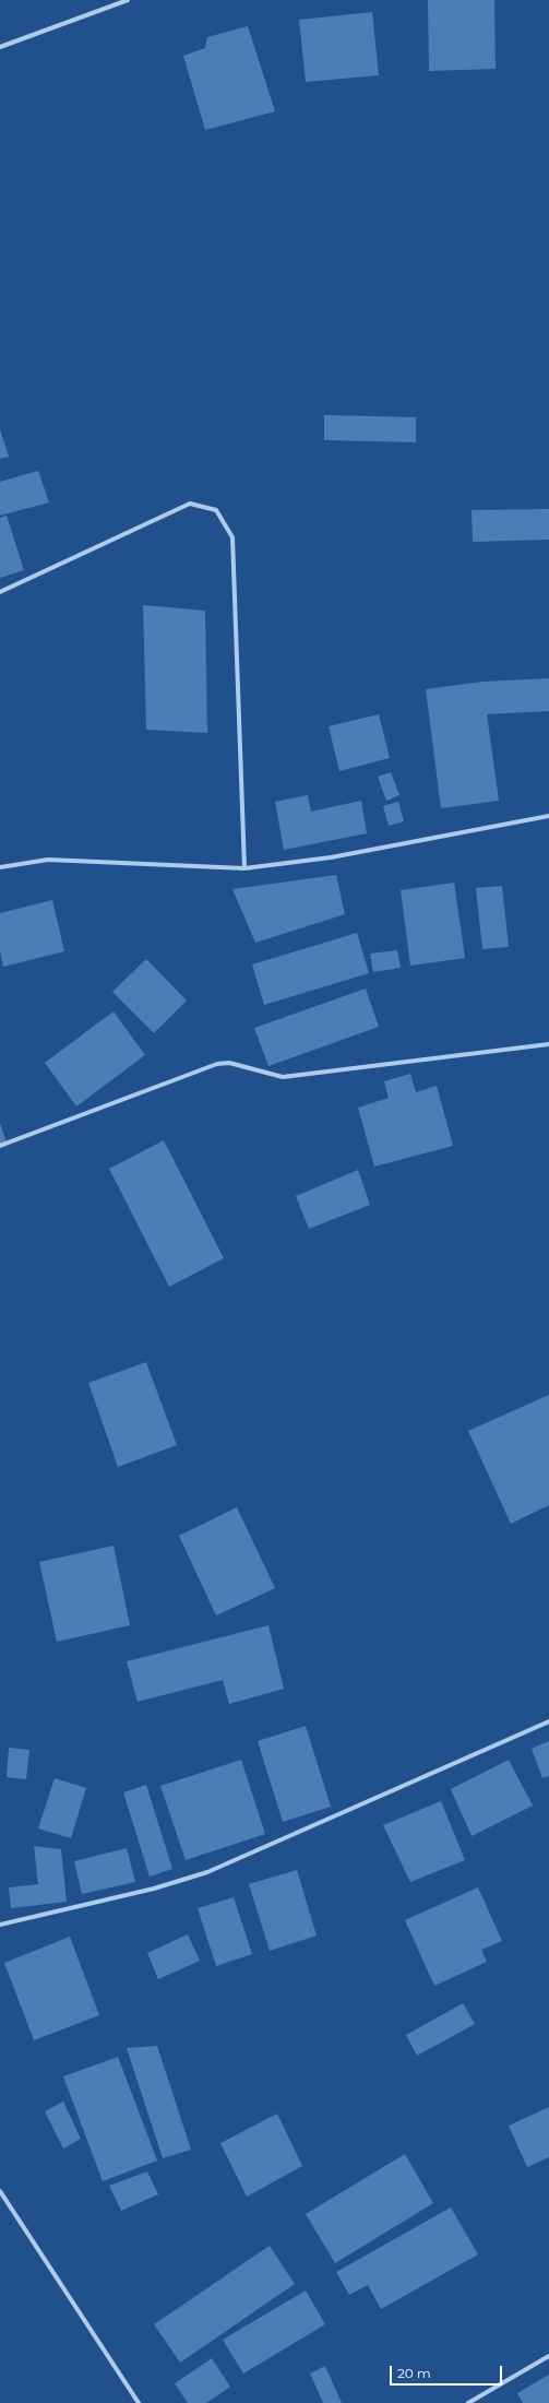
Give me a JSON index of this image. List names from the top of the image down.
{
  "scale_bar": "20 m"
}
